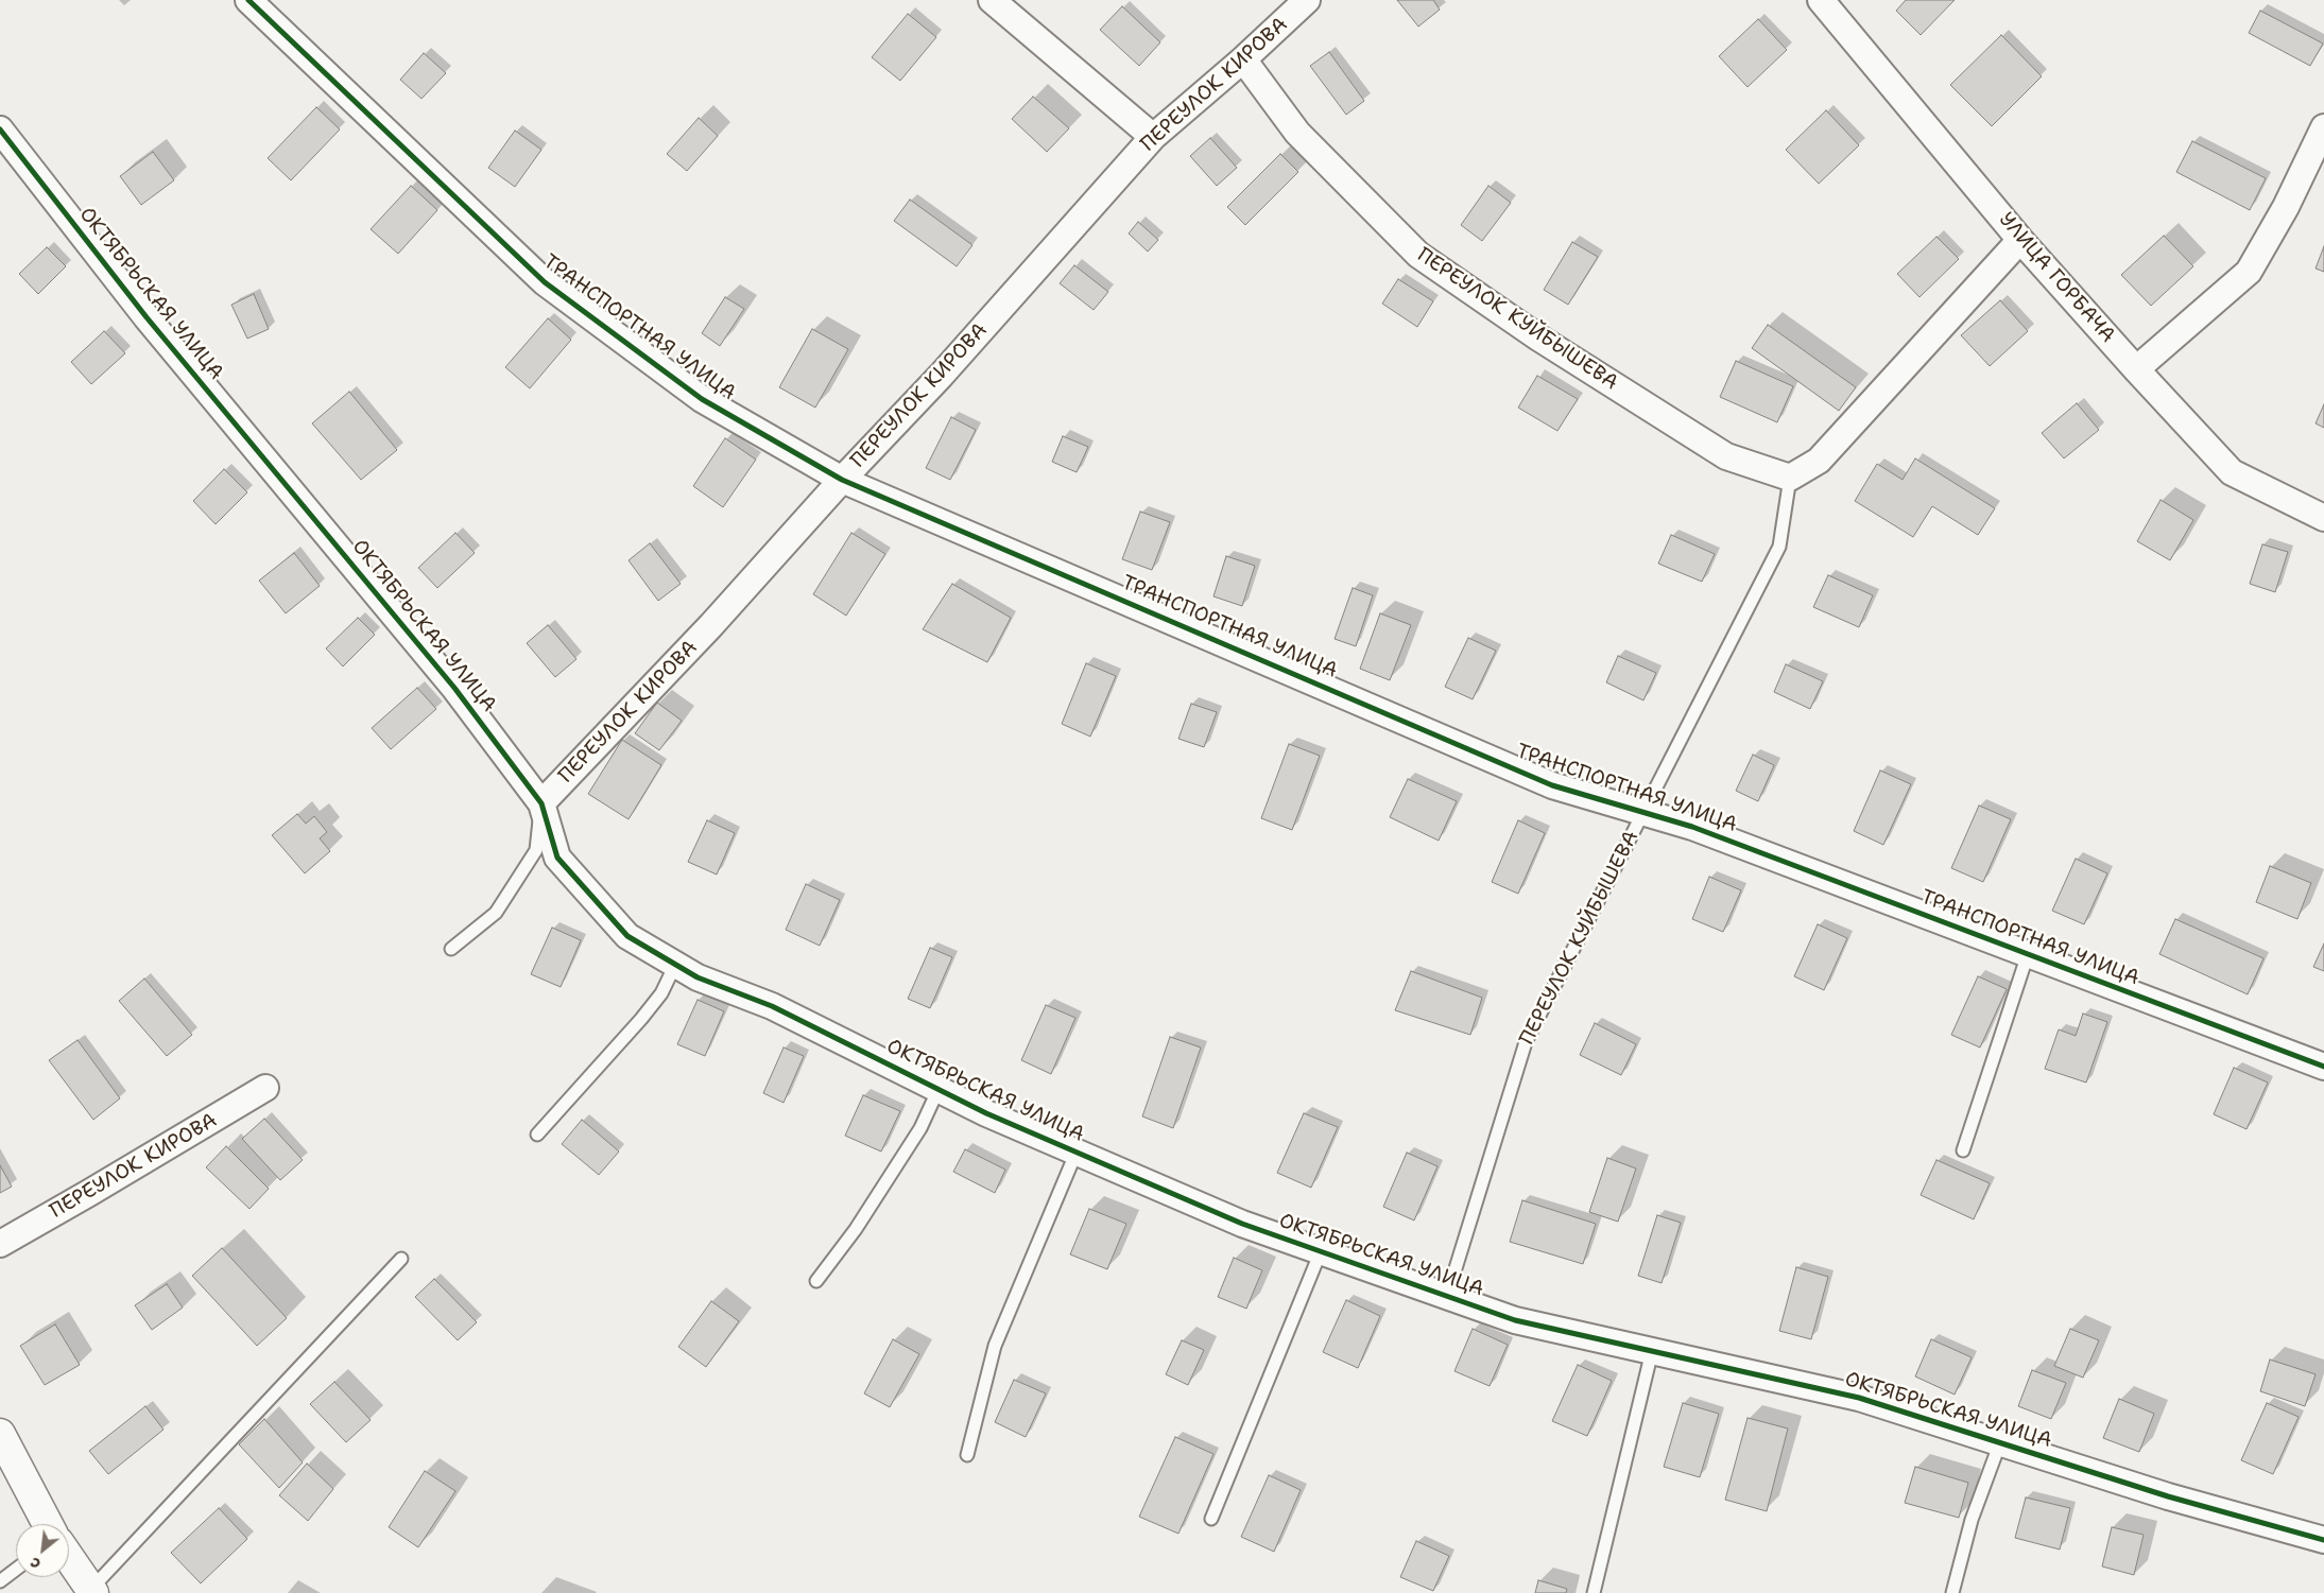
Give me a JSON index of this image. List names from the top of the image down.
{
  "streets": {
    "street": [
      "ПЕРЕУЛОК КИРОВА",
      "УЛИЦА ГОРБАЧА",
      "ОКТЯБРЬСКАЯ УЛИЦА",
      "ПЕРЕУЛОК КУЙБЫШЕВА",
      "ТРАНСПОРТНАЯ УЛИЦА"
    ]
  },
  "crossings": [
    ["ПЕРЕУЛОК КИРОВА", "ОКТЯБРЬСКАЯ УЛИЦА"],
    ["ПЕРЕУЛОК КИРОВА", "ПЕРЕУЛОК КУЙБЫШЕВА"],
    ["ПЕРЕУЛОК КИРОВА", "ТРАНСПОРТНАЯ УЛИЦА"],
    ["ОКТЯБРЬСКАЯ УЛИЦА", "ПЕРЕУЛОК КУЙБЫШЕВА"],
    ["ПЕРЕУЛОК КУЙБЫШЕВА", "ТРАНСПОРТНАЯ УЛИЦА"]
  ],
  "north": "bottom left"
}
